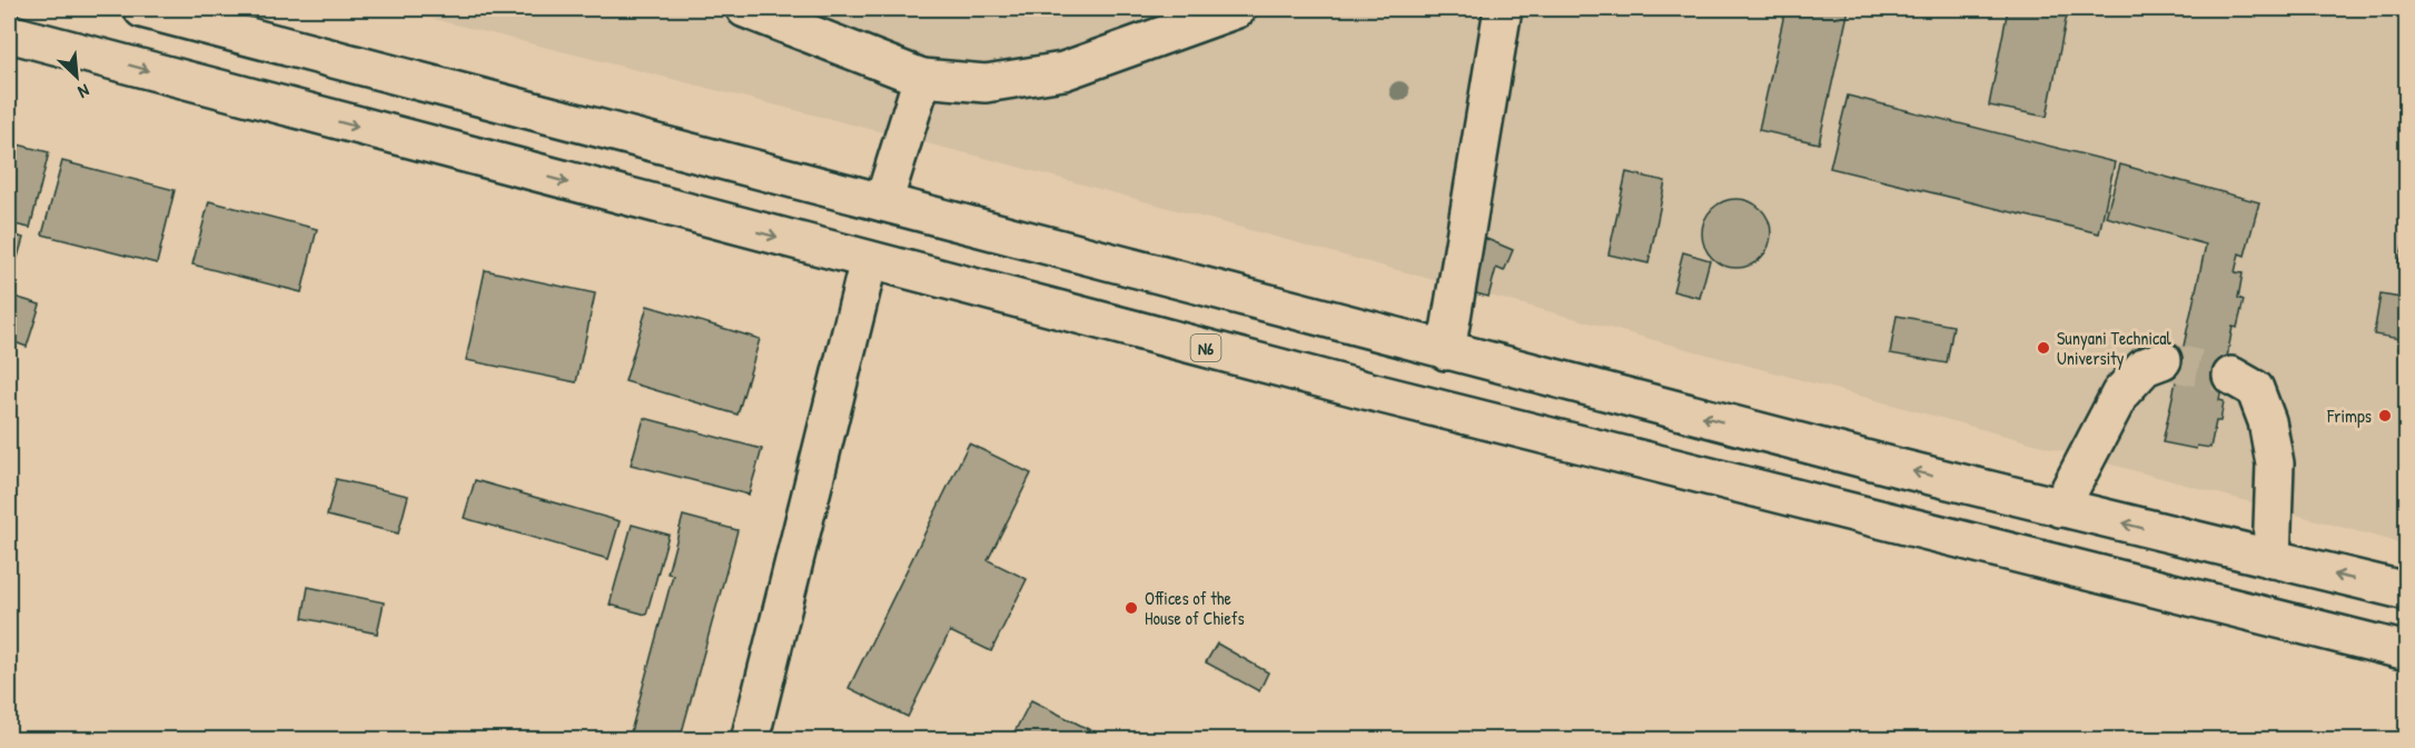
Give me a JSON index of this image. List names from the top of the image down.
{
  "streets": {
    "main road": ["N6"]
  },
  "places": ["Sunyani Technical University", "Frimps", "Offices of the House of Chiefs"],
  "north": "bottom right"
}
